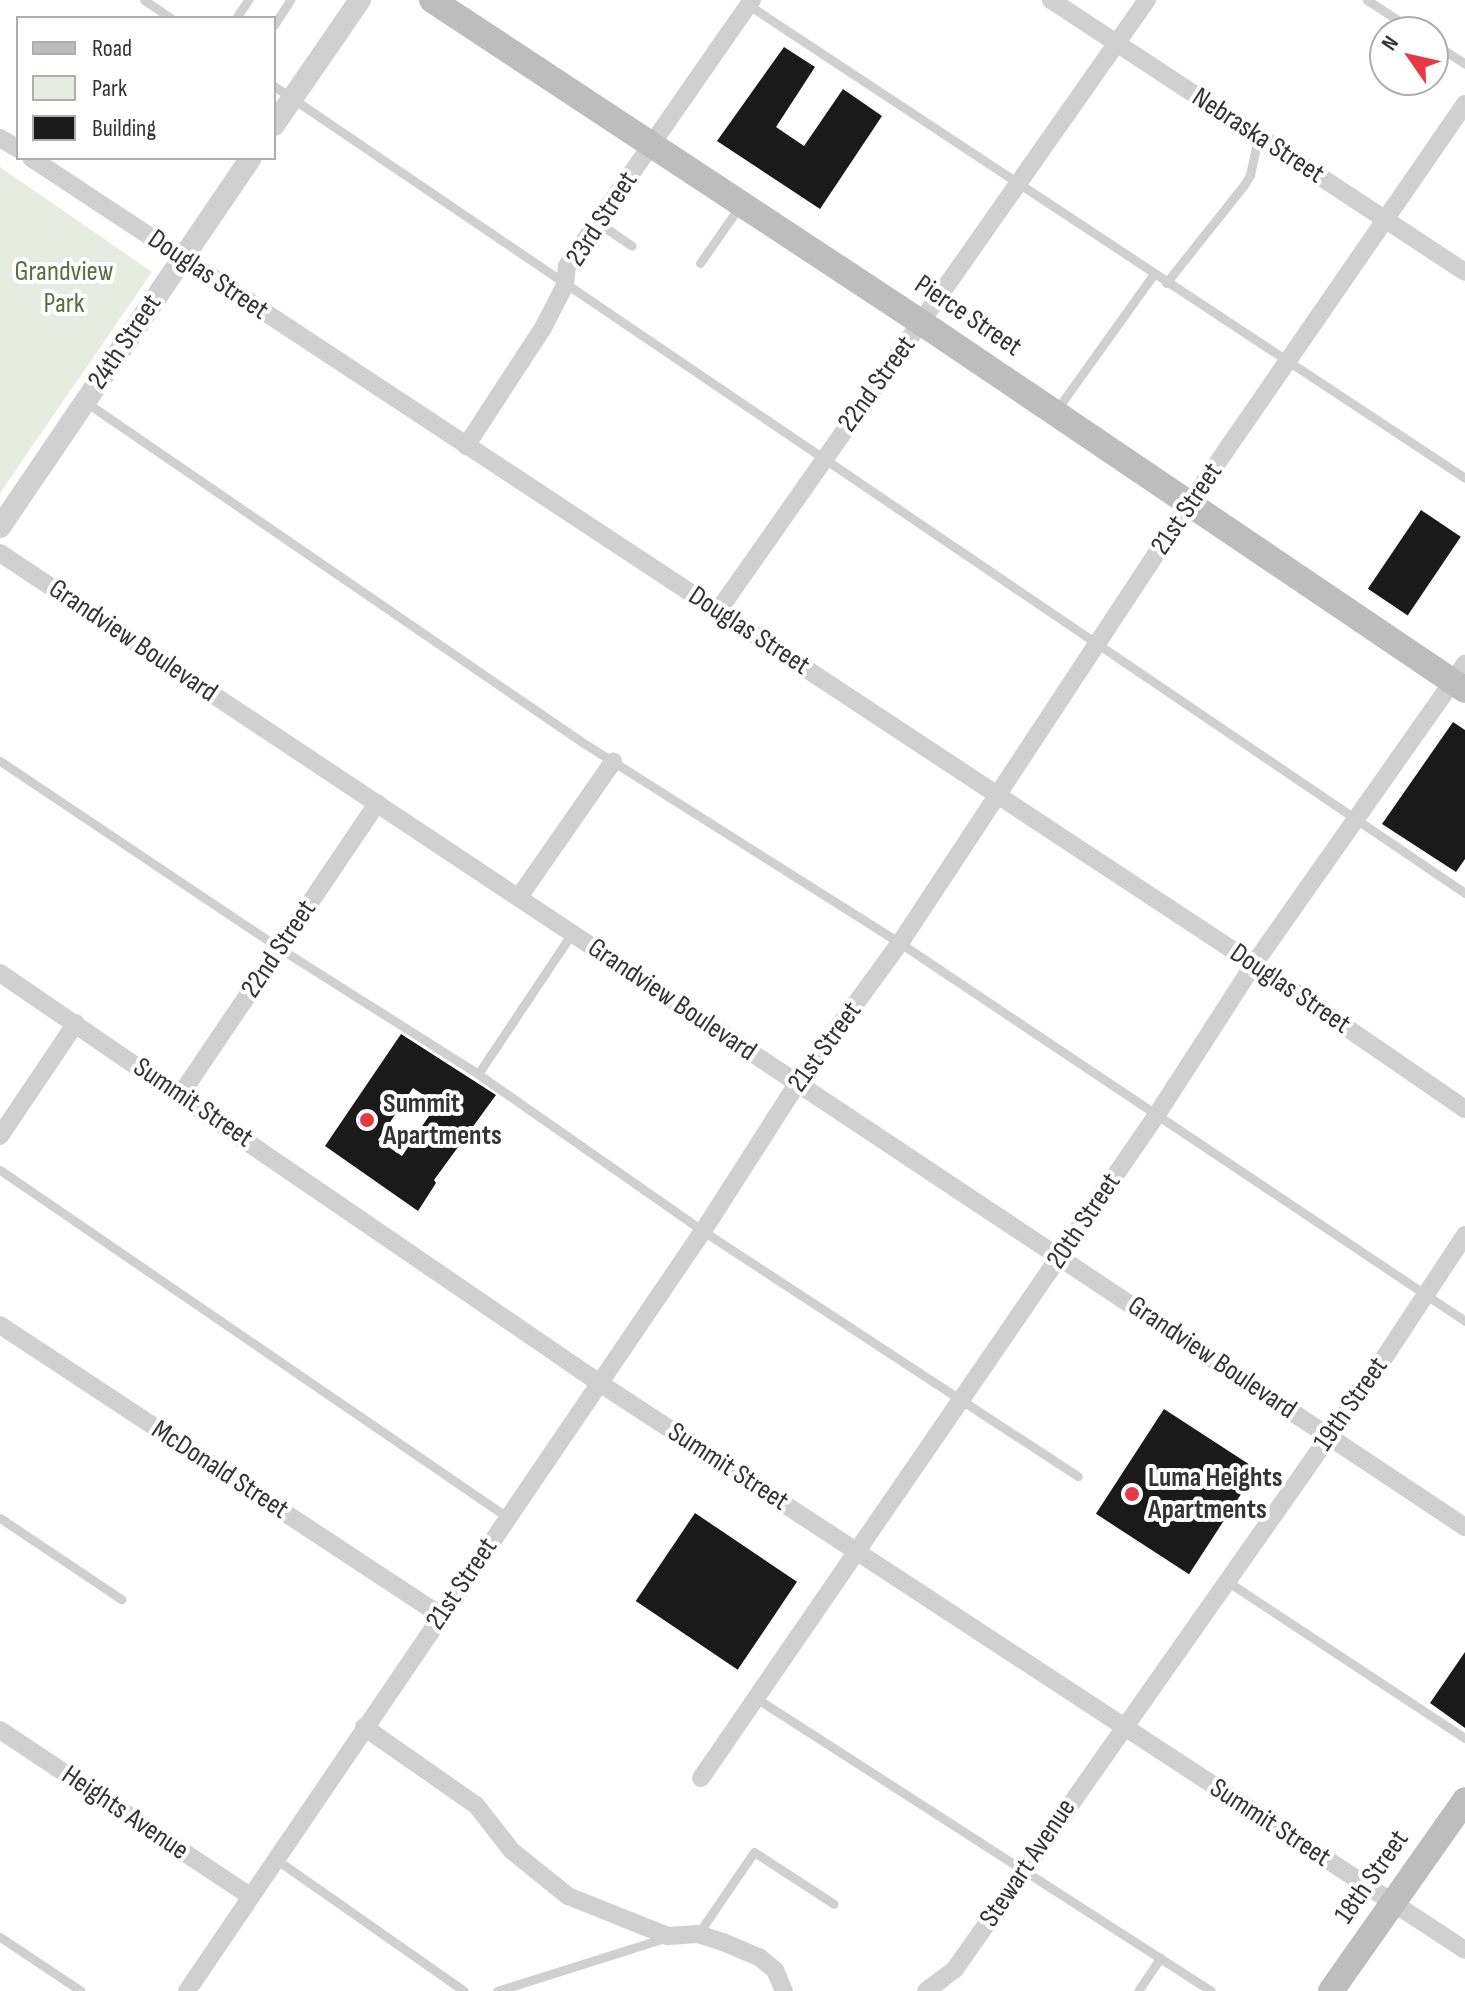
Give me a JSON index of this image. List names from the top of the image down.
{
  "streets": {
    "main road": ["Pierce Street", "18th Street"],
    "street": [
      "Nebraska Street",
      "23rd Street",
      "Douglas Street",
      "24th Street",
      "22nd Street",
      "21st Street",
      "Grandview Boulevard",
      "Summit Street",
      "20th Street",
      "19th Street",
      "McDonald Street",
      "Heights Avenue",
      "Stewart Avenue"
    ]
  },
  "crossings": [
    ["Nebraska Street", "22nd Street"],
    ["Nebraska Street", "21st Street"],
    ["23rd Street", "Douglas Street"],
    ["23rd Street", "Pierce Street"],
    ["Douglas Street", "24th Street"],
    ["Douglas Street", "22nd Street"],
    ["Douglas Street", "21st Street"],
    ["Douglas Street", "20th Street"],
    ["Pierce Street", "22nd Street"],
    ["Pierce Street", "21st Street"],
    ["Pierce Street", "20th Street"],
    ["22nd Street", "Grandview Boulevard"],
    ["22nd Street", "Summit Street"],
    ["21st Street", "Grandview Boulevard"],
    ["21st Street", "Summit Street"],
    ["21st Street", "McDonald Street"],
    ["21st Street", "Heights Avenue"],
    ["Grandview Boulevard", "20th Street"],
    ["Grandview Boulevard", "19th Street"],
    ["Summit Street", "20th Street"],
    ["Summit Street", "19th Street"],
    ["Summit Street", "Stewart Avenue"],
    ["Summit Street", "18th Street"],
    ["19th Street", "Stewart Avenue"]
  ],
  "parks": ["Grandview Park"],
  "places": ["Summit Apartments", "Luma Heights Apartments"],
  "legend": ["Road", "Park", "Building"],
  "north": "top left"
}
